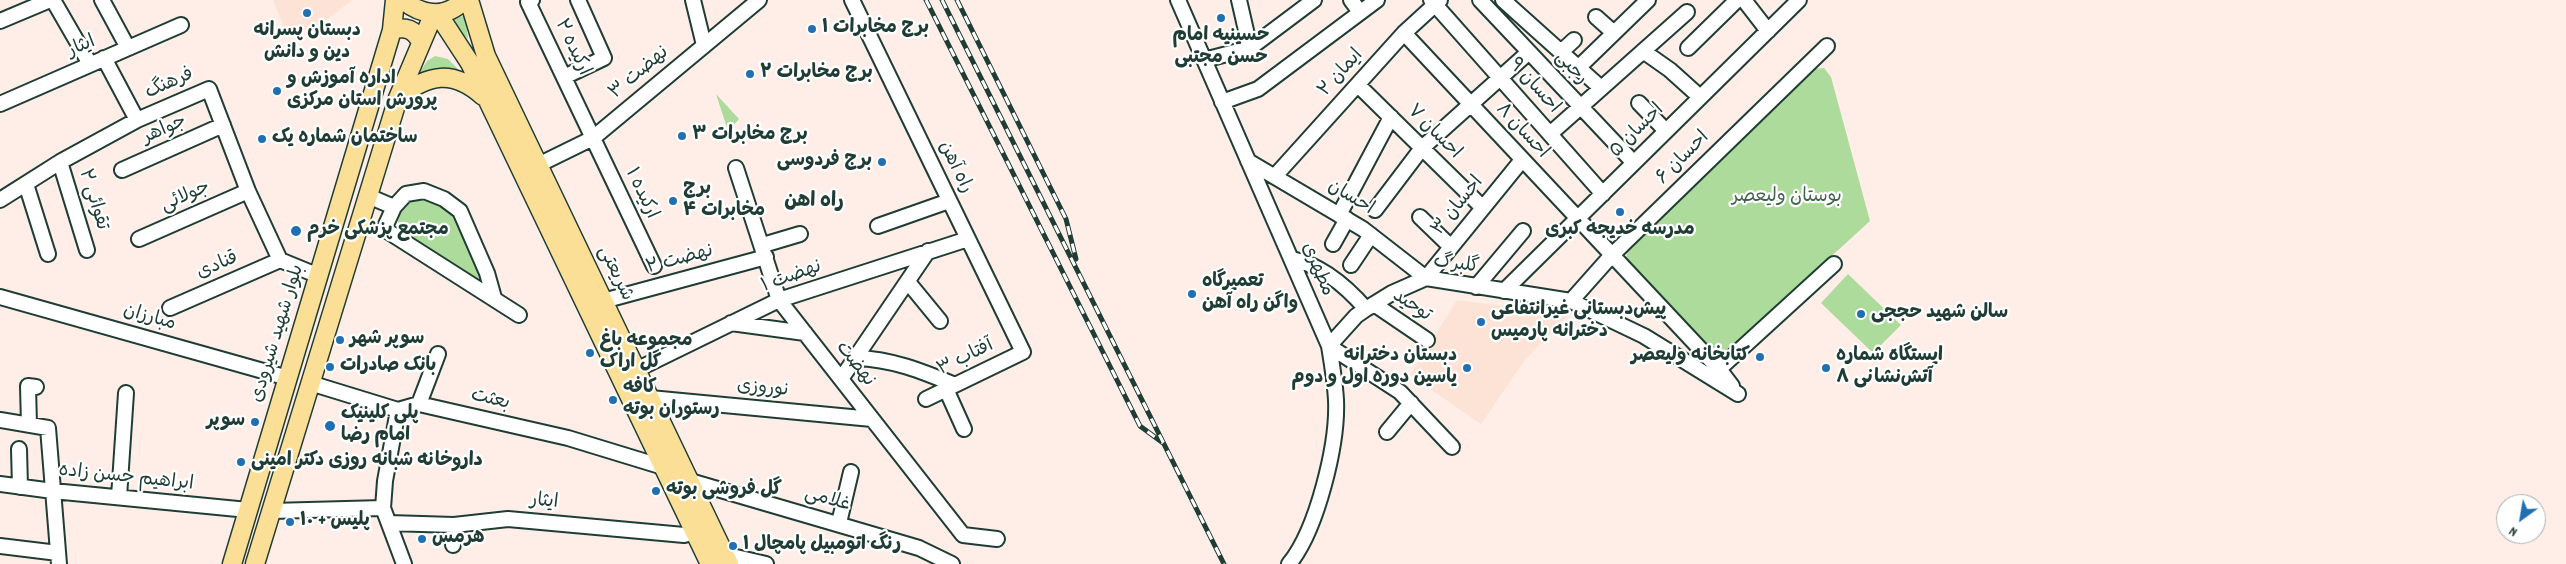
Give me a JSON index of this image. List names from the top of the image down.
{
  "streets": {
    "main road": ["شریعتی", "بلوار شهید شیرودی"],
    "street": [
      "ایثار",
      "ارکیده ۲",
      "رجبی",
      "نهضت ۳",
      "ایمان ۲",
      "فرهنگ",
      "احسان ۹",
      "جواهر",
      "احسان ۸",
      "احسان ۵",
      "احسان ۷",
      "احسان ۶",
      "راه آهن",
      "ارکیده ۱",
      "جولائی",
      "احسان",
      "تقوائی ۲",
      "احسان ۳",
      "نهضت ۲",
      "گلبرگ",
      "قنادی",
      "مطهری",
      "نهضت ۱",
      "توحید",
      "مبارزان",
      "آفتاب ۳",
      "نهضت",
      "نوروزی",
      "بعثت",
      "ابراهیم حسن زاده",
      "غلامی"
    ]
  },
  "crossings": [
    ["ایثار", "شریعتی"],
    ["ارکیده ۲", "نهضت ۳"],
    ["ارکیده ۲", "ارکیده ۱"],
    ["رجبی", "احسان ۵"],
    ["نهضت ۳", "ارکیده ۱"],
    ["نهضت ۳", "شریعتی"],
    ["ایمان ۲", "احسان ۹"],
    ["ایمان ۲", "احسان ۸"],
    ["ایمان ۲", "احسان ۷"],
    ["ایمان ۲", "احسان"],
    ["فرهنگ", "جواهر"],
    ["فرهنگ", "جولائی"],
    ["فرهنگ", "تقوائی ۲"],
    ["فرهنگ", "قنادی"],
    ["احسان ۹", "احسان ۵"],
    ["احسان ۸", "احسان ۵"],
    ["احسان ۸", "احسان ۶"],
    ["احسان ۸", "احسان ۳"],
    ["احسان ۸", "گلبرگ"],
    ["احسان ۵", "گلبرگ"],
    ["احسان ۷", "احسان ۳"],
    ["احسان ۶", "گلبرگ"],
    ["راه آهن", "نهضت ۱"],
    ["راه آهن", "آفتاب ۳"],
    ["احسان", "احسان ۳"],
    ["احسان", "گلبرگ"],
    ["احسان", "مطهری"],
    ["احسان ۳", "گلبرگ"],
    ["نهضت ۲", "شریعتی"],
    ["نهضت ۲", "نهضت"],
    ["گلبرگ", "مطهری"],
    ["گلبرگ", "توحید"],
    ["مطهری", "توحید"],
    ["شریعتی", "نهضت ۱"],
    ["شریعتی", "نوروزی"],
    ["شریعتی", "بعثت"],
    ["شریعتی", "غلامی"],
    ["نهضت ۱", "نهضت"],
    ["مبارزان", "بلوار شهید شیرودی"],
    ["بلوار شهید شیرودی", "ابراهیم حسن زاده"],
    ["نهضت", "نوروزی"]
  ],
  "districts": ["راه اهن"],
  "parks": ["بوستان ولیعصر"],
  "places": [
    "دبستان پسرانه دین و دانش",
    "حسینیه امام حسن مجتبی",
    "برج مخابرات ۱",
    "برج مخابرات ۲",
    "اداره آموزش و پرورش استان مرکزی",
    "برج مخابرات ۳",
    "ساختمان شماره یک",
    "برج فردوسی",
    "برج مخابرات ۴",
    "مدرسه خدیجه کبری",
    "مجتمع پزشکی خرم",
    "تعمیرگاه واگن راه آهن",
    "سالن شهید حججی",
    "پیش‌دبستانی غیرانتفاعی دخترانه پارمیس",
    "سوپر شهر",
    "مجموعه باغ گل اراک",
    "کتابخانه ولیعصر",
    "بانک صادرات",
    "دبستان دخترانه یاسین دوره اول و دوم",
    "ایستگاه شماره ۸ آتش‌نشانی",
    "کافه رستوران بوته",
    "سوپر",
    "پلی کلینیک امام رضا",
    "داروخانه شبانه روزی دکتر امینی",
    "گل فروشی بوته",
    "پلیس + ۱۰",
    "هرمس",
    "رنگ اتومبیل پامچال ۱"
  ],
  "north": "bottom left"
}
